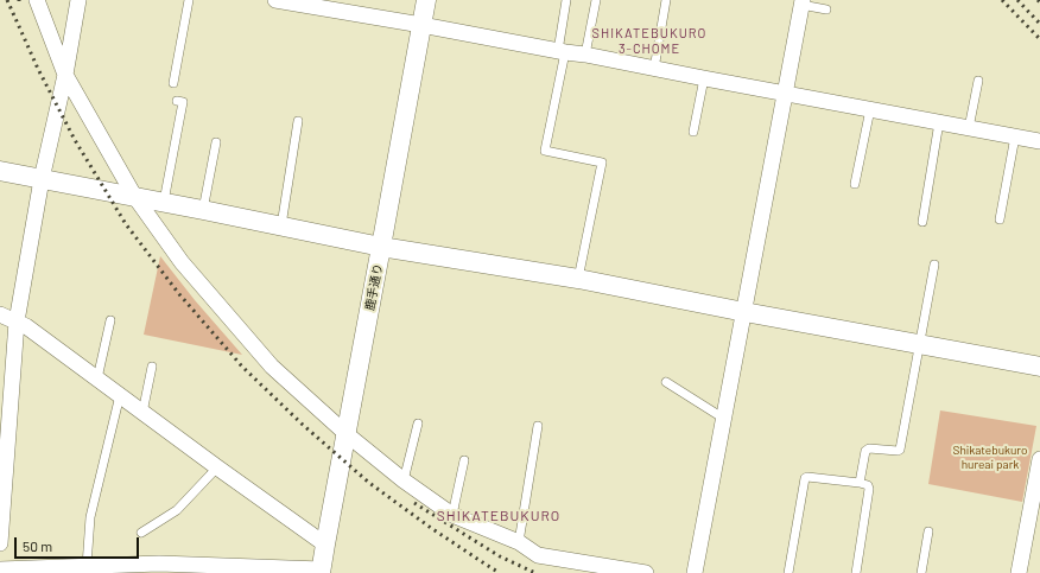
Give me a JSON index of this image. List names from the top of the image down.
{
  "streets": {
    "street": ["鹿手通り"]
  },
  "districts": ["SHIKATEBUKURO 3-CHOME", "SHIKATEBUKURO"],
  "parks": ["Shikatebukuro hureai park"],
  "scale_bar": "50 m"
}
